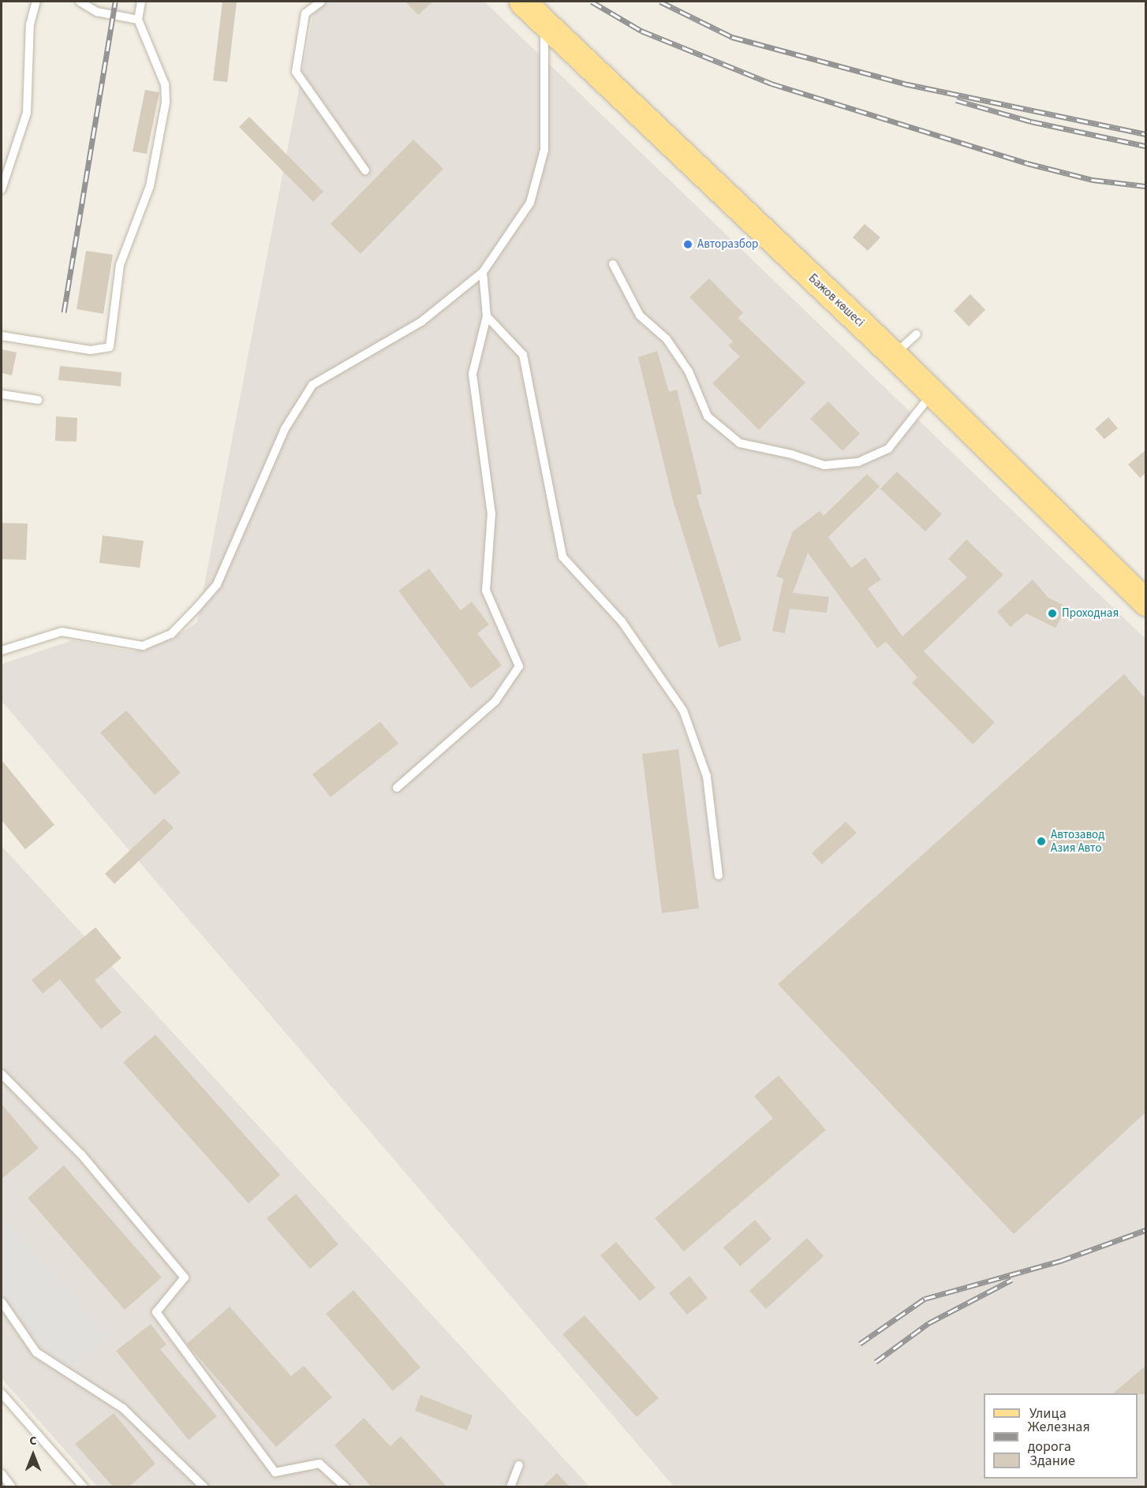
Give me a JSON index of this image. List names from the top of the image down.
{
  "streets": {
    "main road": ["Бажов көшесі"]
  },
  "places": ["Авторазбор", "Проходная", "Автозавод Азия Авто"],
  "legend": ["Улица", "Железная дорога", "Здание"],
  "north": "top"
}
